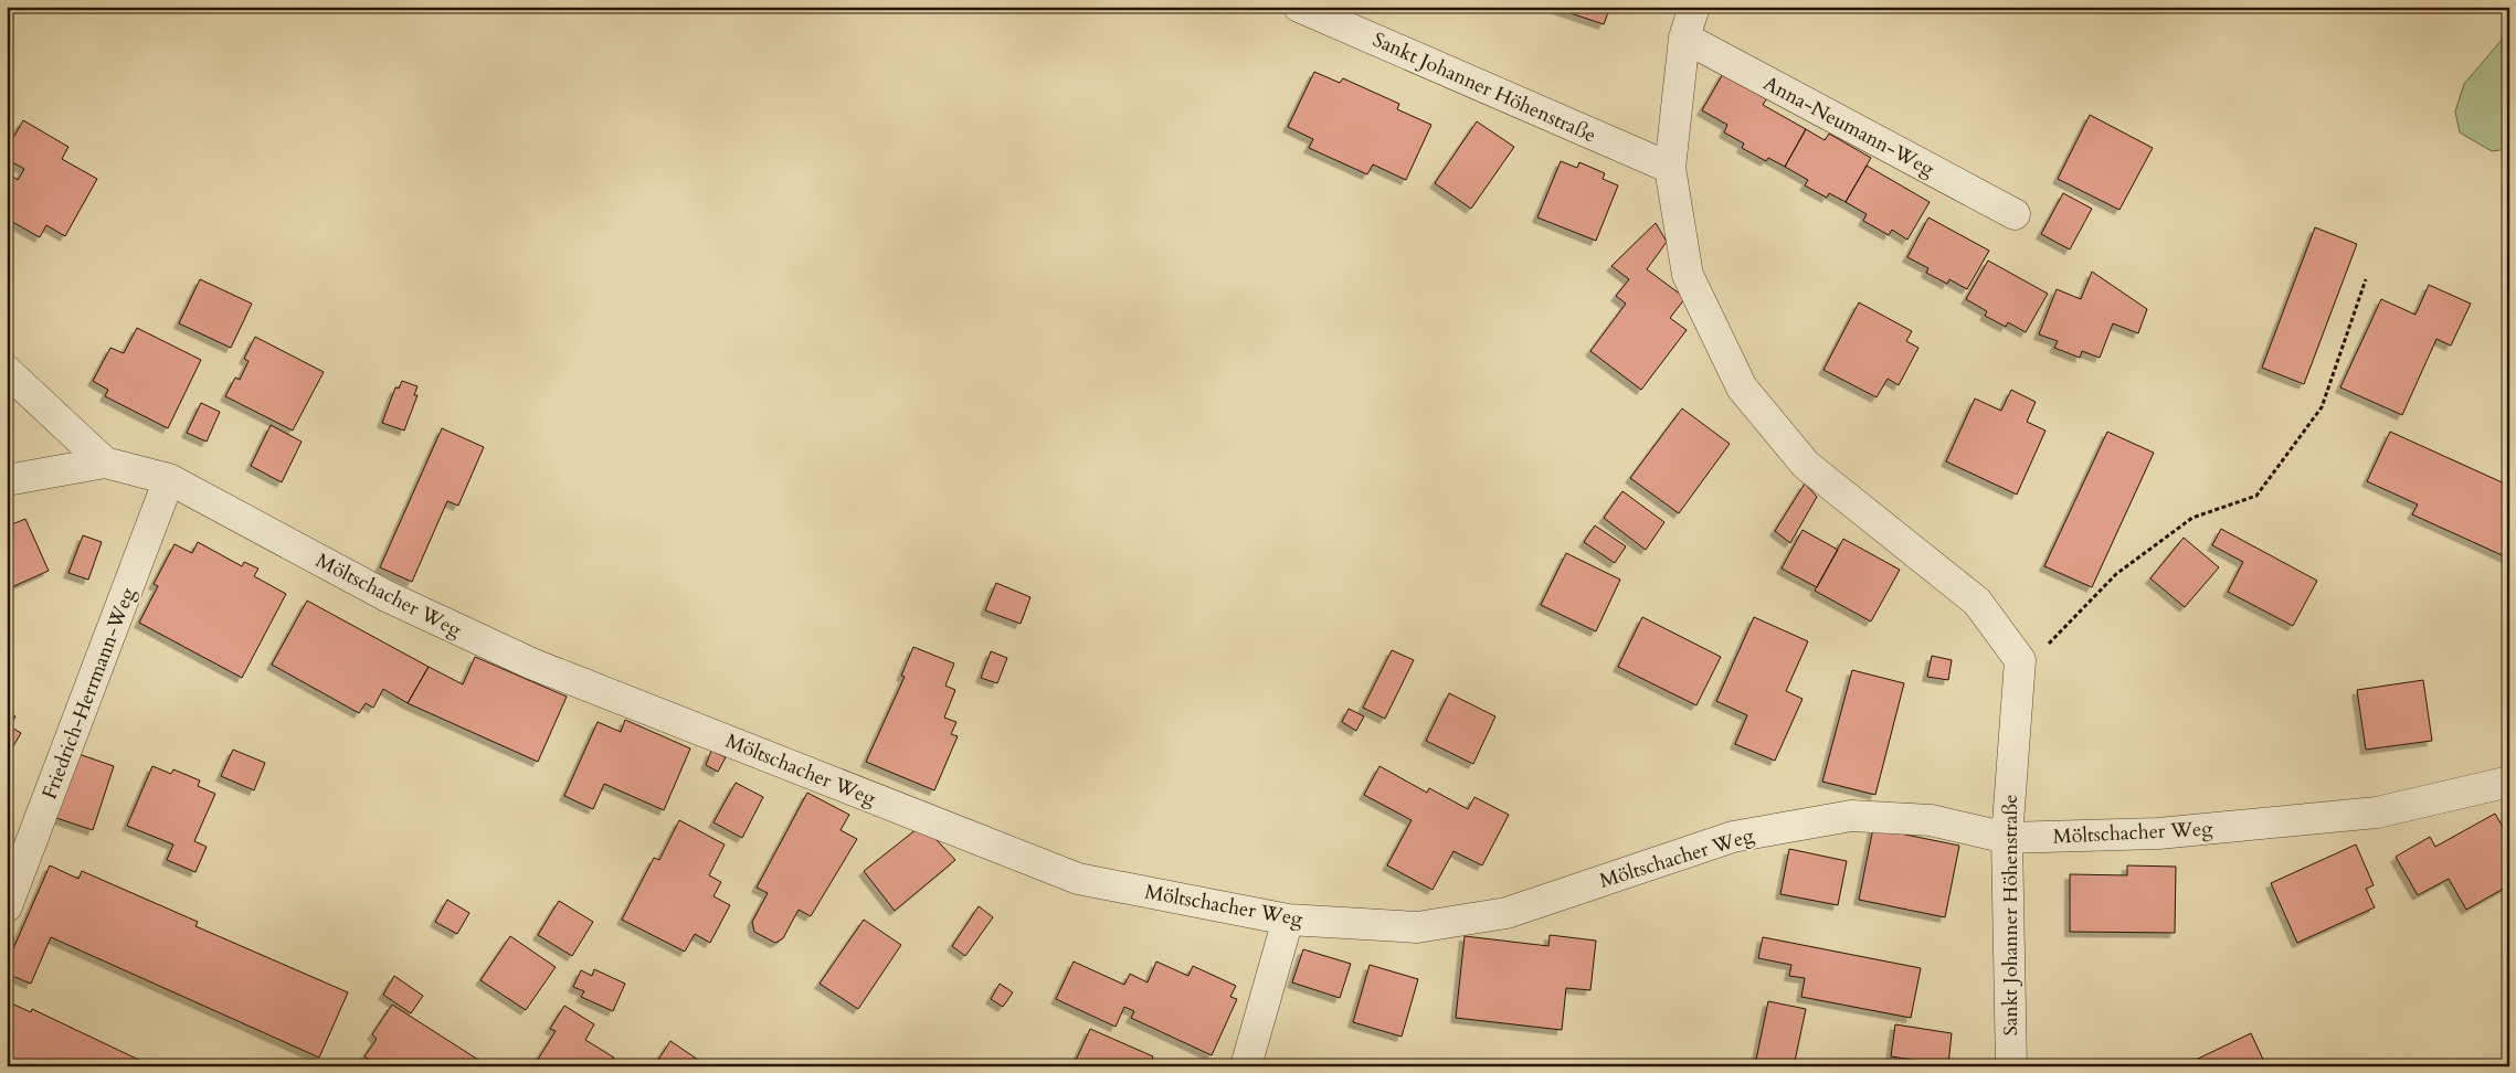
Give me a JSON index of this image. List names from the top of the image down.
{
  "streets": {
    "street": [
      "Sankt Johanner Höhenstraße",
      "Anna-Neumann-Weg",
      "Möltschacher Weg",
      "Friedrich-Herrmann-Weg"
    ]
  },
  "crossings": [
    ["Sankt Johanner Höhenstraße", "Möltschacher Weg"],
    ["Möltschacher Weg", "Friedrich-Herrmann-Weg"]
  ]
}
